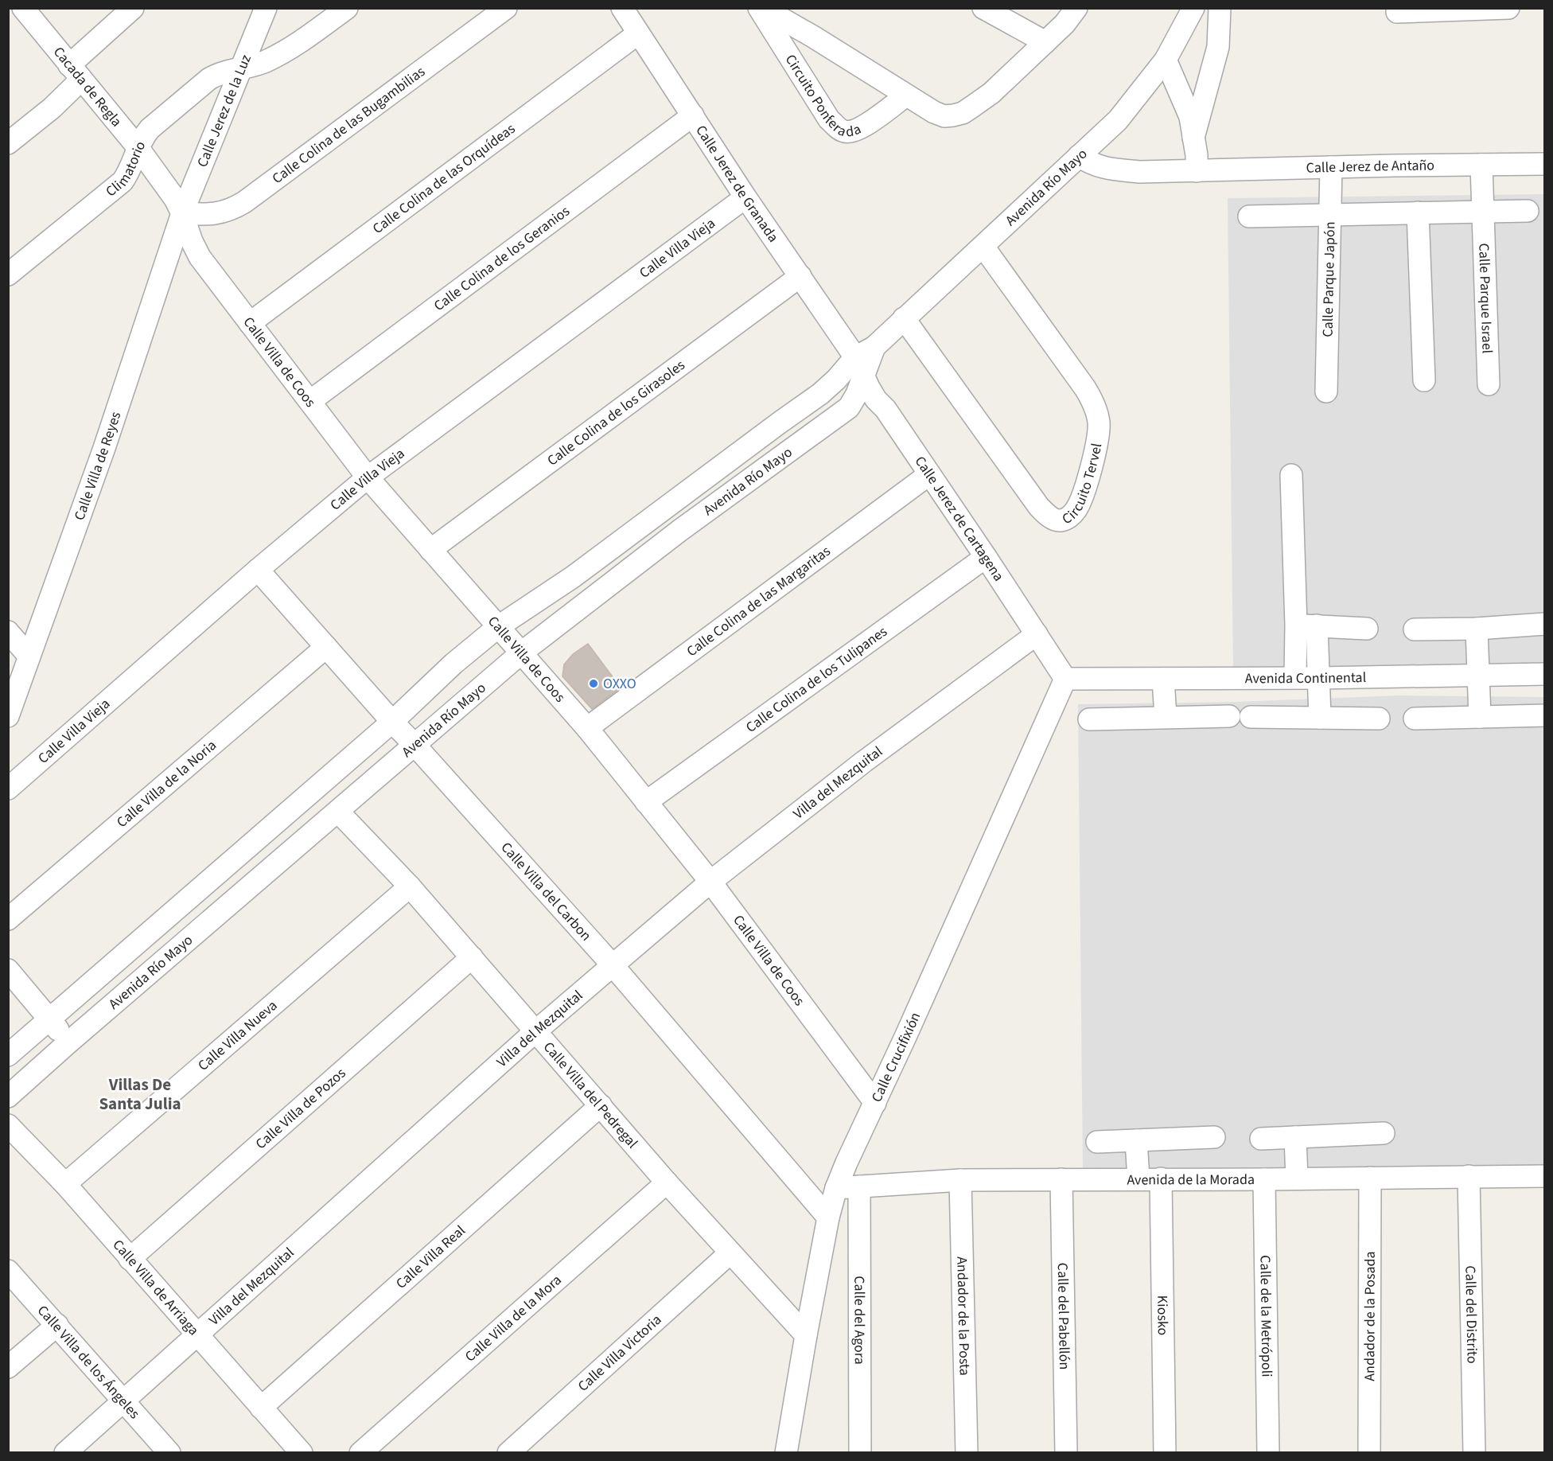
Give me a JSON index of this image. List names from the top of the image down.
{
  "streets": {
    "street": [
      "Cacada de Regla",
      "Circuito Ponferada",
      "Calle Jerez de la Luz",
      "Calle Colina de las Bugambilias",
      "Calle Jerez de Antaño",
      "Climatorio",
      "Calle Colina de las Orquídeas",
      "Calle Jerez de Granada",
      "Avenida Río Mayo",
      "Calle Villa Vieja",
      "Calle Colina de los Geranios",
      "Calle Parque Japón",
      "Calle Parque Israel",
      "Calle Villa de Coos",
      "Calle Colina de los Girasoles",
      "Calle Villa de Reyes",
      "Circuito Tervel",
      "Calle Jerez de Cartagena",
      "Calle Colina de las Margaritas",
      "Avenida Continental",
      "Calle Colina de los Tulipanes",
      "Calle Villa de la Noria",
      "Villa del Mezquital",
      "Calle Villa del Carbon",
      "Calle Villa Nueva",
      "Calle Crucifixión",
      "Calle Villa del Pedregal",
      "Calle Villa de Pozos",
      "Avenida de la Morada",
      "Calle Villa Real",
      "Calle Villa de Arriaga",
      "Calle del Distrito",
      "Kiosko",
      "Andador de la Posada",
      "Andador de la Posta",
      "Calle del Pabellón",
      "Calle de la Metrópoli",
      "Calle Villa de la Mora",
      "Calle del Agora",
      "Calle Villa Victoria",
      "Calle Villa de los Ángeles"
    ]
  },
  "crossings": [
    ["Cacada de Regla", "Calle Jerez de la Luz"],
    ["Cacada de Regla", "Calle Colina de las Bugambilias"],
    ["Cacada de Regla", "Climatorio"],
    ["Cacada de Regla", "Calle Villa de Coos"],
    ["Cacada de Regla", "Calle Villa de Reyes"],
    ["Calle Jerez de la Luz", "Calle Colina de las Bugambilias"],
    ["Calle Jerez de la Luz", "Climatorio"],
    ["Calle Jerez de la Luz", "Calle Villa de Coos"],
    ["Calle Jerez de la Luz", "Calle Villa de Reyes"],
    ["Calle Colina de las Bugambilias", "Calle Villa de Coos"],
    ["Calle Colina de las Bugambilias", "Calle Villa de Reyes"],
    ["Calle Jerez de Antaño", "Avenida Río Mayo"],
    ["Calle Jerez de Antaño", "Calle Parque Japón"],
    ["Calle Jerez de Antaño", "Calle Parque Israel"],
    ["Calle Colina de las Orquídeas", "Calle Jerez de Granada"],
    ["Calle Colina de las Orquídeas", "Calle Villa de Coos"],
    ["Calle Jerez de Granada", "Avenida Río Mayo"],
    ["Calle Jerez de Granada", "Calle Villa Vieja"],
    ["Calle Jerez de Granada", "Calle Colina de los Geranios"],
    ["Calle Jerez de Granada", "Calle Colina de los Girasoles"],
    ["Calle Jerez de Granada", "Calle Jerez de Cartagena"],
    ["Avenida Río Mayo", "Calle Villa de Coos"],
    ["Avenida Río Mayo", "Circuito Tervel"],
    ["Avenida Río Mayo", "Calle Jerez de Cartagena"],
    ["Avenida Río Mayo", "Calle Villa del Carbon"],
    ["Avenida Río Mayo", "Calle Villa del Pedregal"],
    ["Calle Villa Vieja", "Calle Villa de Coos"],
    ["Calle Villa Vieja", "Calle Villa del Carbon"],
    ["Calle Colina de los Geranios", "Calle Villa de Coos"],
    ["Calle Villa de Coos", "Calle Colina de los Girasoles"],
    ["Calle Villa de Coos", "Calle Villa de Reyes"],
    ["Calle Villa de Coos", "Calle Colina de las Margaritas"],
    ["Calle Villa de Coos", "Calle Colina de los Tulipanes"],
    ["Calle Villa de Coos", "Villa del Mezquital"],
    ["Calle Villa de Coos", "Calle Crucifixión"],
    ["Calle Jerez de Cartagena", "Calle Colina de las Margaritas"],
    ["Calle Jerez de Cartagena", "Avenida Continental"],
    ["Calle Jerez de Cartagena", "Calle Colina de los Tulipanes"],
    ["Calle Jerez de Cartagena", "Villa del Mezquital"],
    ["Calle Jerez de Cartagena", "Calle Crucifixión"],
    ["Avenida Continental", "Calle Crucifixión"],
    ["Calle Villa de la Noria", "Calle Villa del Carbon"],
    ["Villa del Mezquital", "Calle Villa del Carbon"],
    ["Villa del Mezquital", "Calle Villa del Pedregal"],
    ["Villa del Mezquital", "Calle Villa de Arriaga"],
    ["Villa del Mezquital", "Calle Villa de los Ángeles"],
    ["Calle Villa del Carbon", "Calle Crucifixión"],
    ["Calle Villa Nueva", "Calle Villa del Pedregal"],
    ["Calle Villa Nueva", "Calle Villa de Arriaga"],
    ["Calle Crucifixión", "Calle Villa del Pedregal"],
    ["Calle Crucifixión", "Avenida de la Morada"],
    ["Calle Villa del Pedregal", "Calle Villa de Pozos"],
    ["Calle Villa del Pedregal", "Calle Villa Real"],
    ["Calle Villa del Pedregal", "Calle Villa de la Mora"],
    ["Calle Villa del Pedregal", "Calle Villa Victoria"],
    ["Calle Villa de Pozos", "Calle Villa de Arriaga"],
    ["Avenida de la Morada", "Calle del Distrito"],
    ["Avenida de la Morada", "Kiosko"],
    ["Avenida de la Morada", "Andador de la Posada"],
    ["Avenida de la Morada", "Andador de la Posta"],
    ["Avenida de la Morada", "Calle del Pabellón"],
    ["Avenida de la Morada", "Calle de la Metrópoli"],
    ["Avenida de la Morada", "Calle del Agora"],
    ["Calle Villa Real", "Calle Villa de Arriaga"]
  ],
  "districts": ["Villas De Santa Julia"],
  "places": ["OXXO"]
}
